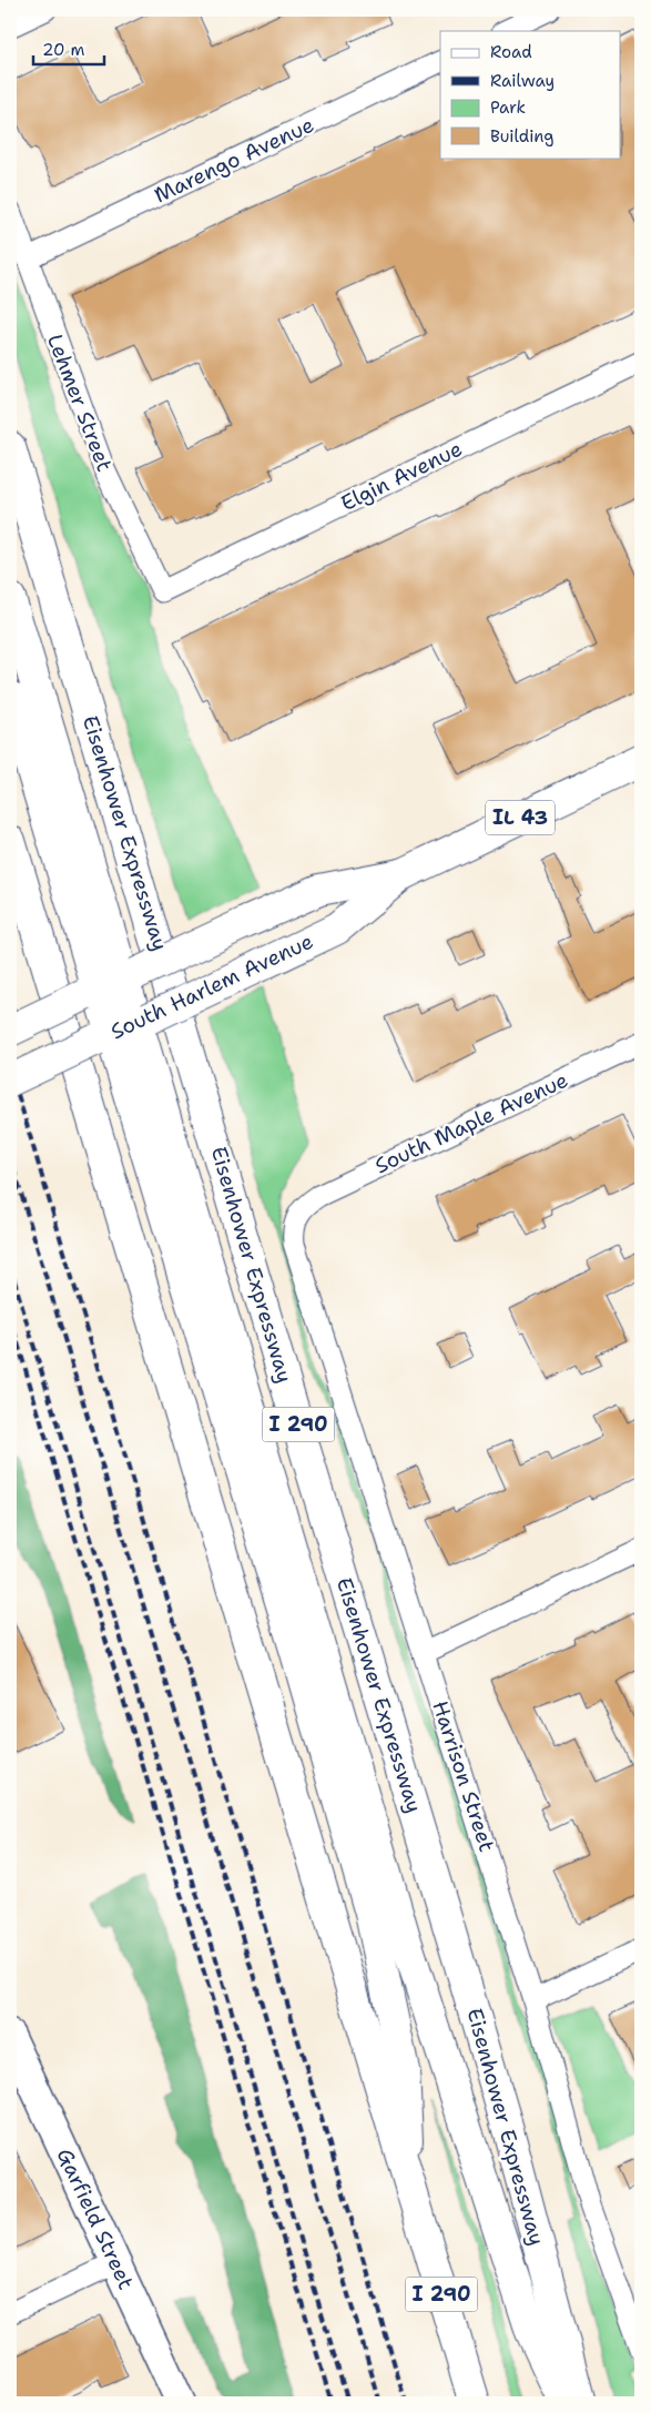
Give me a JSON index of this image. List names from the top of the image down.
{
  "streets": {
    "main road": [
      "IL 43",
      "Eisenhower Expressway",
      "South Harlem Avenue",
      "I 290"
    ],
    "street": [
      "Marengo Avenue",
      "Lehmer Street",
      "Elgin Avenue",
      "South Maple Avenue",
      "Harrison Street",
      "Garfield Street"
    ]
  },
  "crossings": [
    ["Marengo Avenue", "Lehmer Street"],
    ["Lehmer Street", "Elgin Avenue"],
    ["South Maple Avenue", "Harrison Street"]
  ],
  "legend": [
    "Road",
    "Railway",
    "Park",
    "Building"
  ],
  "scale_bar": "20 m"
}
